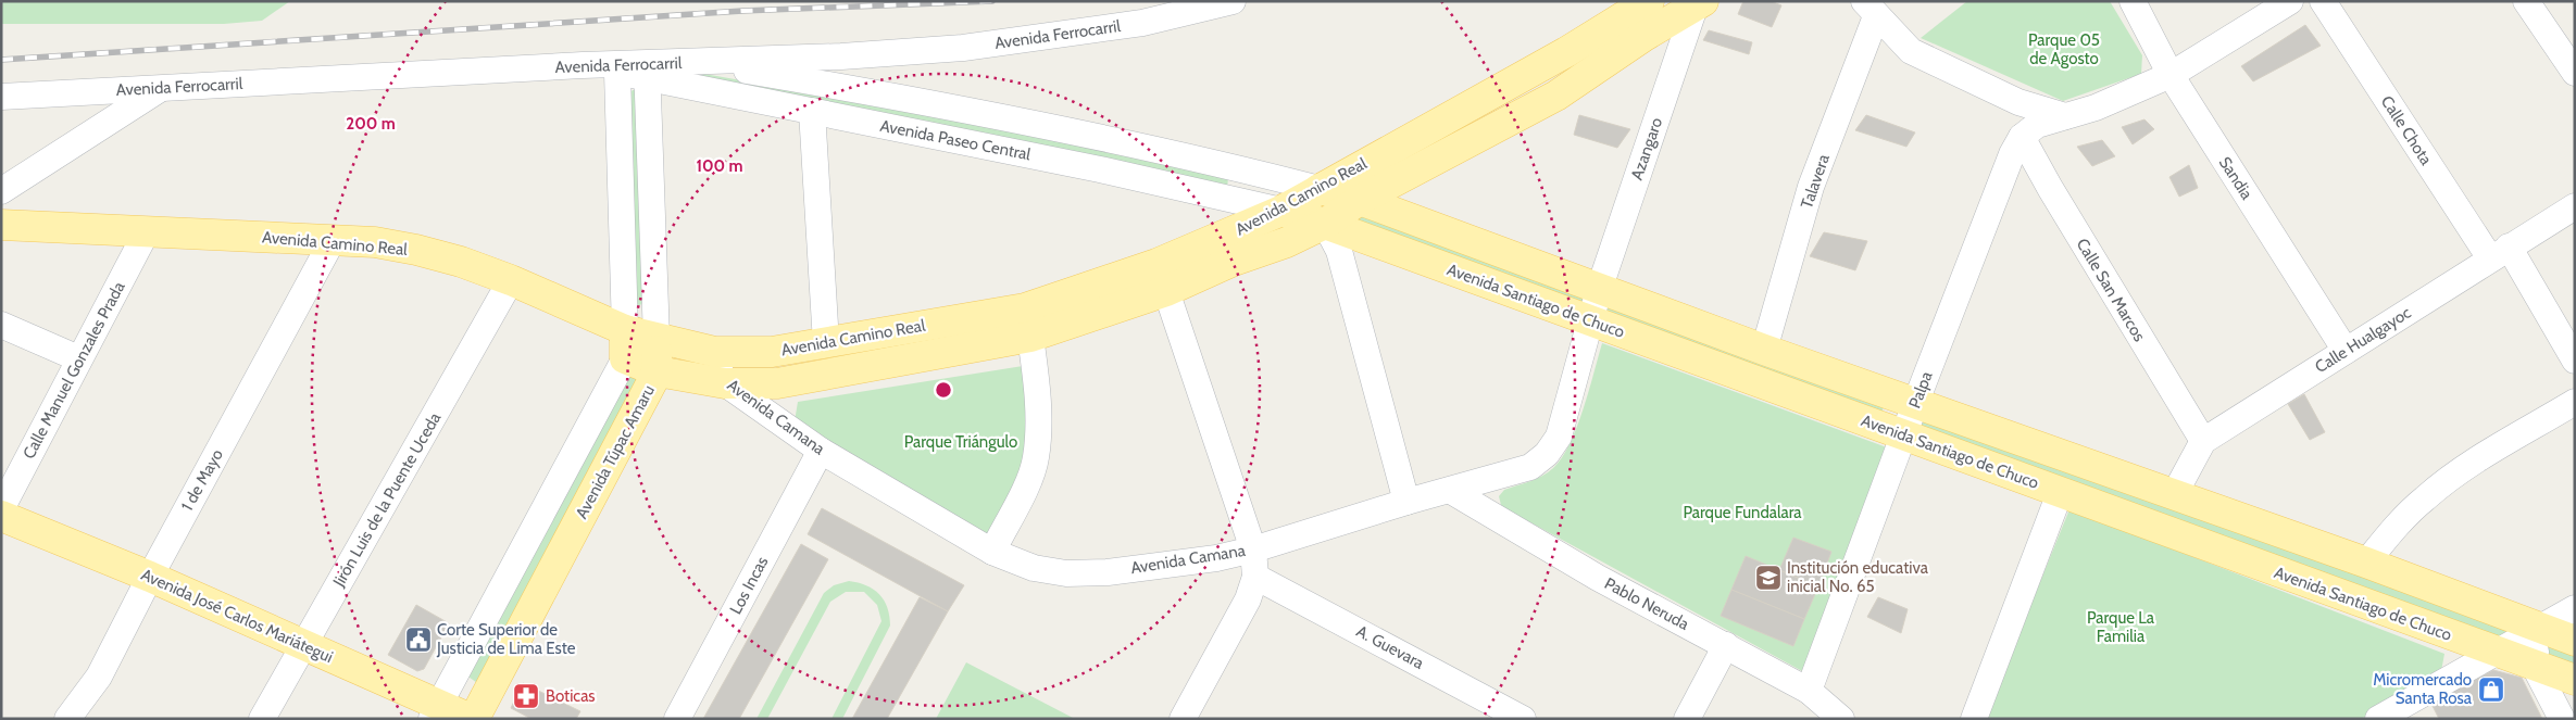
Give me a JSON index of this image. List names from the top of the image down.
{
  "streets": {
    "main road": [
      "Avenida Paseo Central",
      "Avenida Camino Real",
      "Avenida Santiago de Chuco",
      "Avenida Túpac Amaru",
      "Avenida José Carlos Mariátegui"
    ],
    "street": [
      "Avenida Ferrocarril",
      "Calle Chota",
      "Azangaro",
      "Sandia",
      "Talavera",
      "Calle San Marcos",
      "Calle Hualgayoc",
      "Calle Manuel Gonzales Prada",
      "Palpa",
      "Avenida Camana",
      "1 de Mayo",
      "Jirón Luis de la Puente Uceda",
      "Los Incas",
      "Pablo Neruda",
      "A. Guevara"
    ]
  },
  "crossings": [
    ["Avenida Ferrocarril", "Avenida Paseo Central"],
    ["Avenida Ferrocarril", "Avenida Túpac Amaru"],
    ["Calle Chota", "Calle Hualgayoc"],
    ["Avenida Paseo Central", "Avenida Camino Real"],
    ["Avenida Paseo Central", "Avenida Santiago de Chuco"],
    ["Avenida Paseo Central", "Avenida Túpac Amaru"],
    ["Azangaro", "Avenida Camino Real"],
    ["Azangaro", "Avenida Santiago de Chuco"],
    ["Azangaro", "Avenida Camana"],
    ["Sandia", "Calle Hualgayoc"],
    ["Talavera", "Avenida Santiago de Chuco"],
    ["Avenida Camino Real", "Avenida Santiago de Chuco"],
    ["Avenida Camino Real", "Calle Manuel Gonzales Prada"],
    ["Avenida Camino Real", "Avenida Camana"],
    ["Avenida Camino Real", "Avenida Túpac Amaru"],
    ["Avenida Camino Real", "1 de Mayo"],
    ["Avenida Camino Real", "Jirón Luis de la Puente Uceda"],
    ["Calle San Marcos", "Calle Hualgayoc"],
    ["Calle San Marcos", "Palpa"],
    ["Avenida Santiago de Chuco", "Palpa"],
    ["Avenida Santiago de Chuco", "Avenida Camana"],
    ["Palpa", "Pablo Neruda"],
    ["Avenida Camana", "Los Incas"],
    ["Avenida Camana", "Pablo Neruda"],
    ["Avenida Túpac Amaru", "Avenida José Carlos Mariátegui"],
    ["1 de Mayo", "Avenida José Carlos Mariátegui"],
    ["Jirón Luis de la Puente Uceda", "Avenida José Carlos Mariátegui"]
  ],
  "parks": [
    "Parque 05 de Agosto",
    "Parque Triángulo",
    "Parque Fundalara",
    "Parque La Familia"
  ],
  "places": {
    "school or university": ["Institución educativa inicial No. 65"],
    "public building": ["Corte Superior de Justicia de Lima Este"],
    "shop": ["Micromercado Santa Rosa"],
    "pharmacy": ["Boticas"]
  },
  "rings": ["200 m", "100 m"]
}
